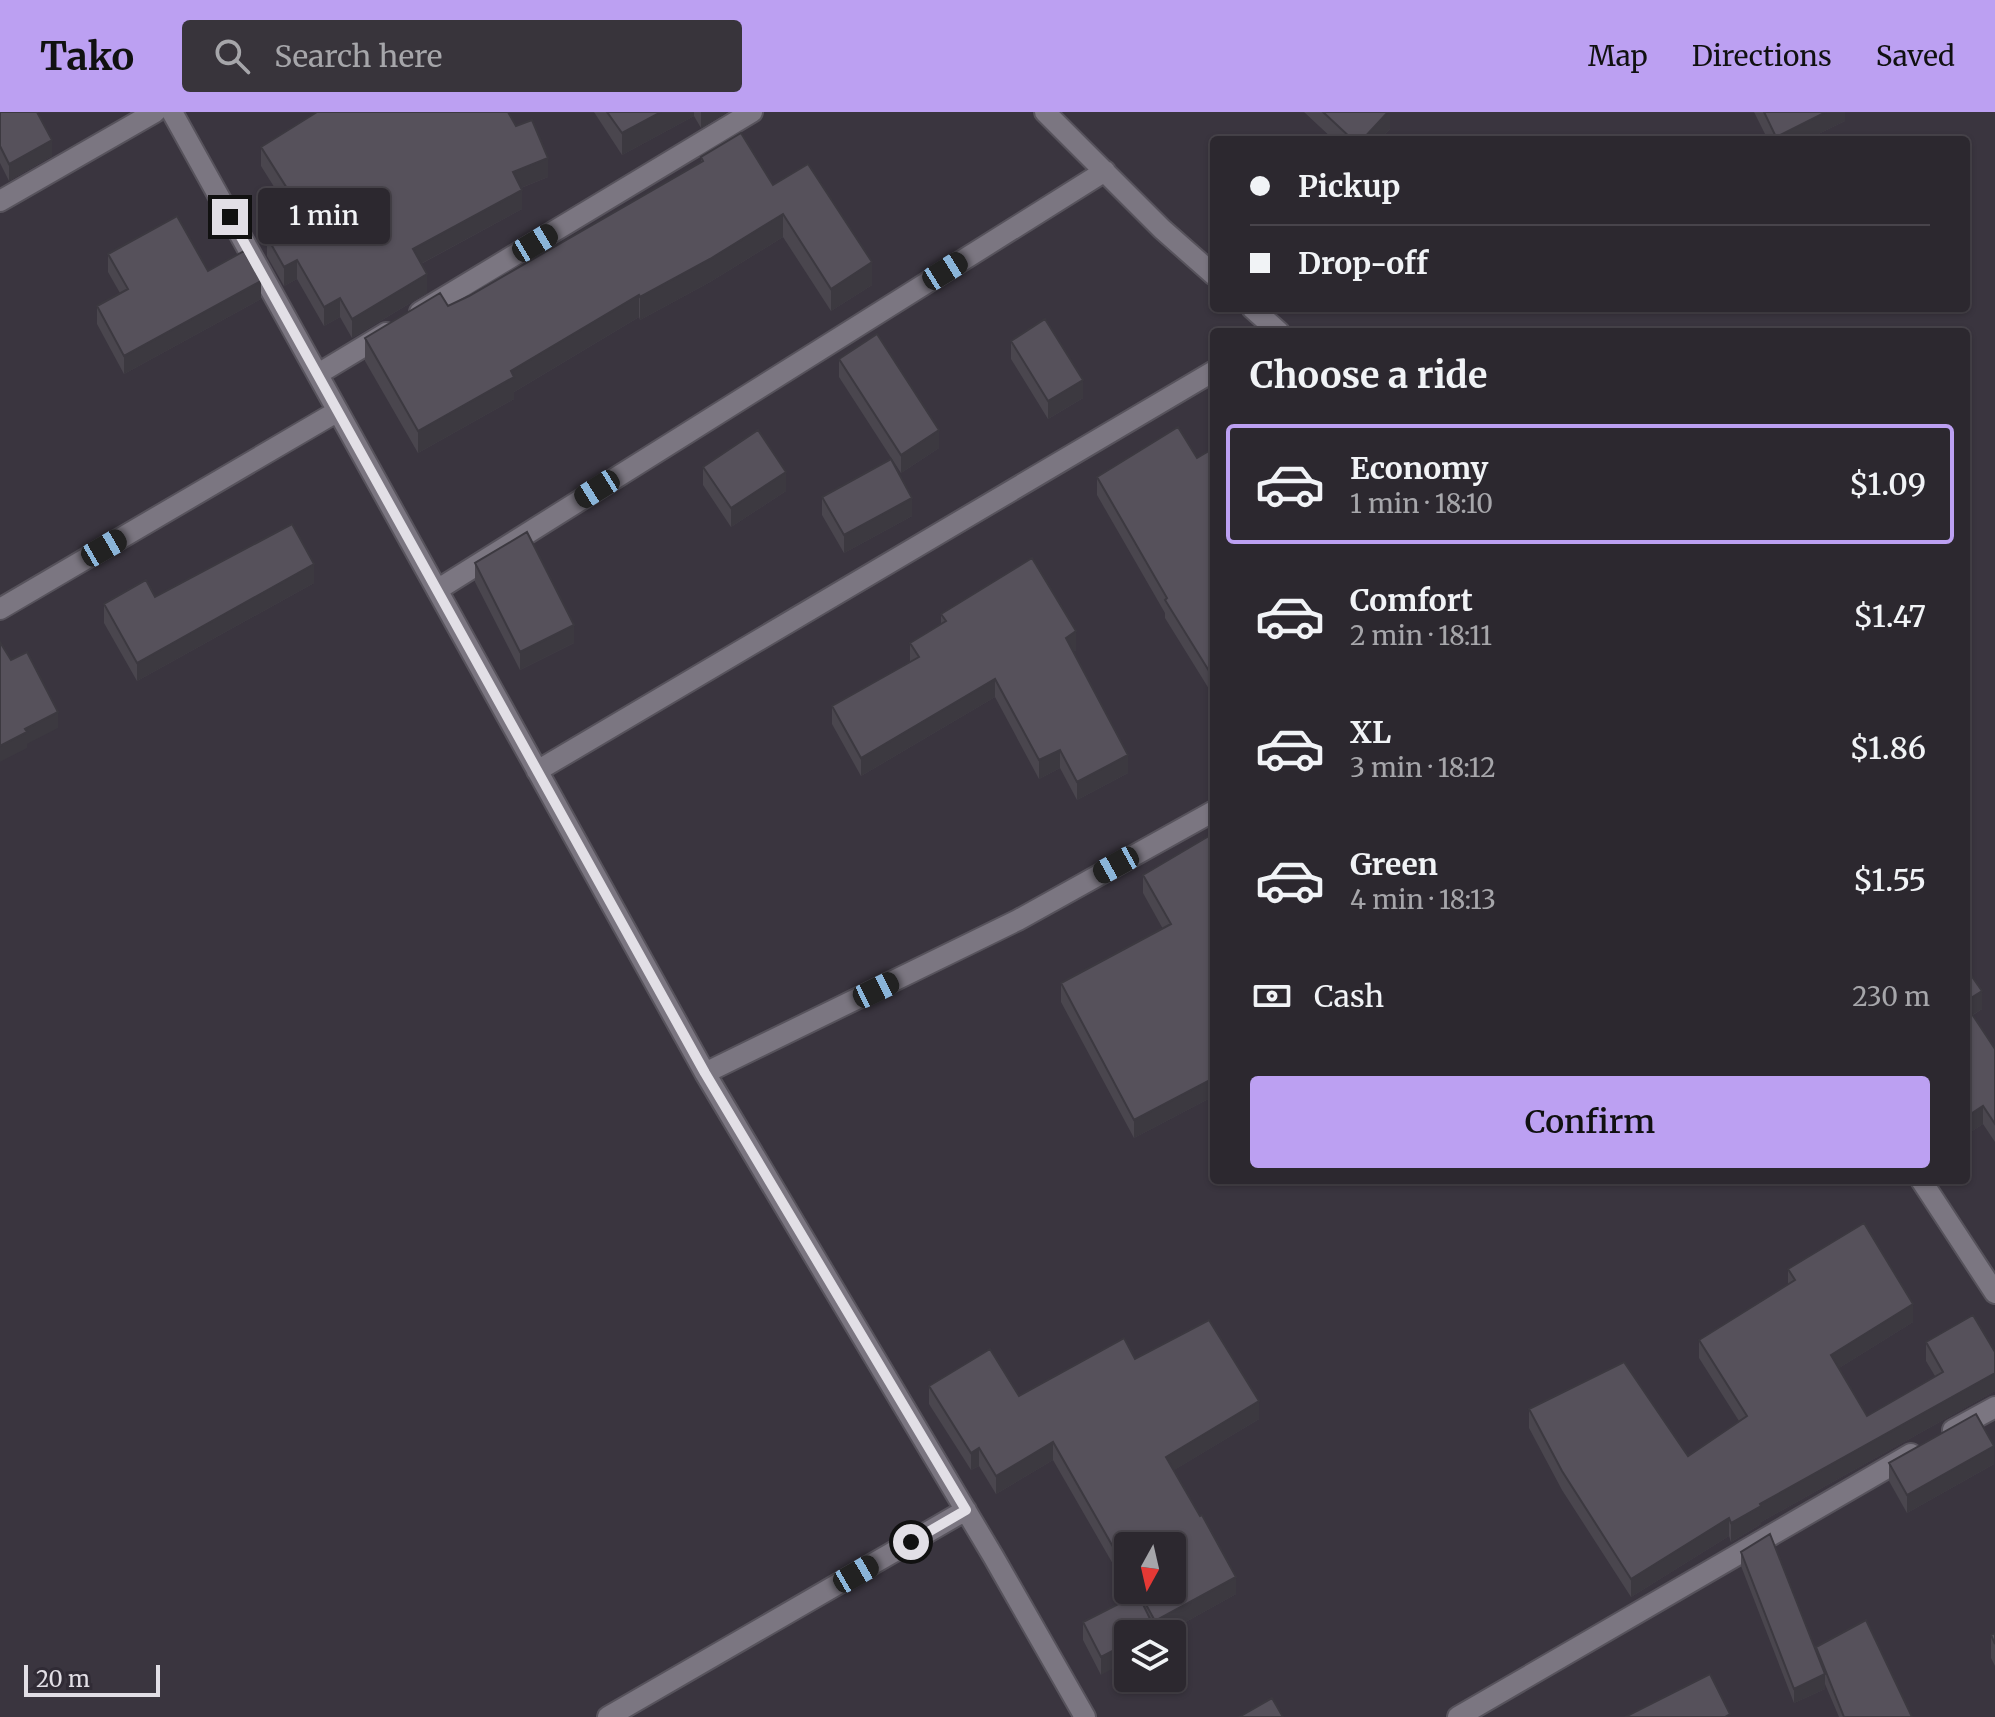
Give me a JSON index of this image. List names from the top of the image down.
{
  "scale_bar": "20 m",
  "north": "bottom",
  "page": {
    "header": "Tako",
    "search": "Search here",
    "nav": ["Map", "Directions", "Saved"],
    "banner": ["Pickup", "Drop-off"],
    "bubble": "1 min",
    "heading": "Choose a ride",
    "list": [
      {
        "name": "Economy",
        "note": "1 min · 18:10",
        "value": "$1.09"
      },
      {
        "name": "Comfort",
        "note": "2 min · 18:11",
        "value": "$1.47"
      },
      {
        "name": "XL",
        "note": "3 min · 18:12",
        "value": "$1.86"
      },
      {
        "name": "Green",
        "note": "4 min · 18:13",
        "value": "$1.55"
      }
    ],
    "pay": ["Cash", "230 m"],
    "buttons": "Confirm",
    "scale": "20 m"
  }
}
